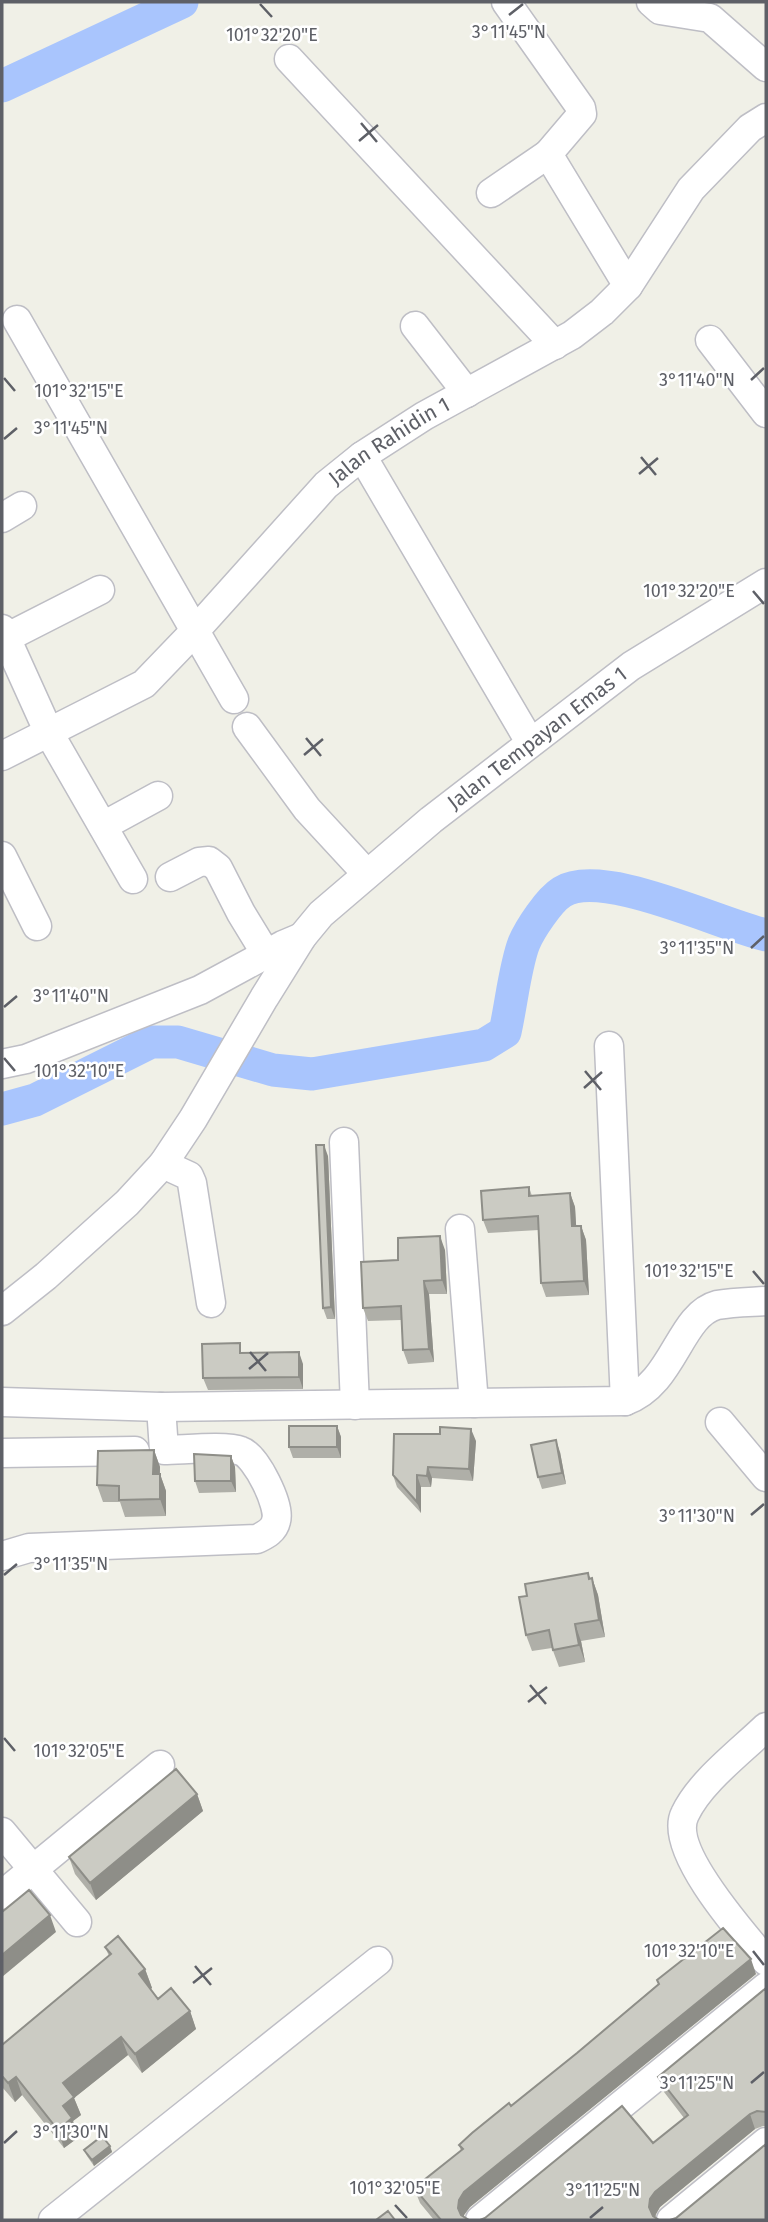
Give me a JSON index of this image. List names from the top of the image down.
{
  "streets": {
    "street": ["Jalan Rahidin 1", "Jalan Tempayan Emas 1"]
  },
  "coordinates": [
    "3°11'45\"N",
    "101°32'20\"E",
    "3°11'40\"N",
    "101°32'15\"E",
    "3°11'35\"N",
    "101°32'10\"E",
    "3°11'30\"N",
    "101°32'05\"E",
    "3°11'25\"N"
  ]
}
